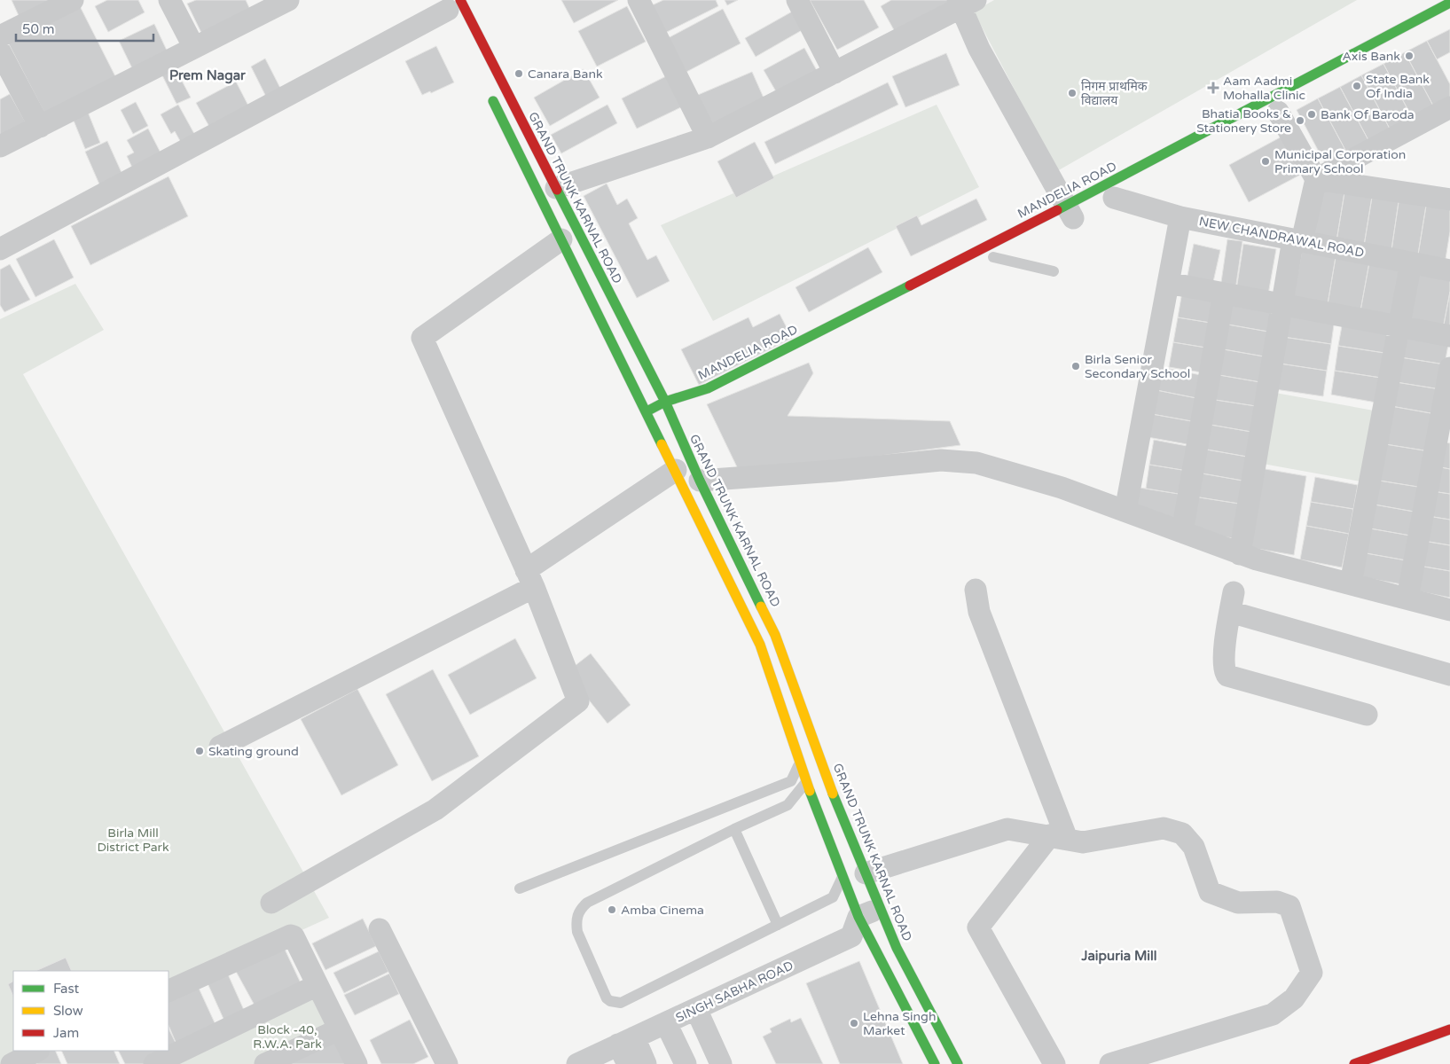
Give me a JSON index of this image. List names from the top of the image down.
{
  "streets": {
    "main road": ["MANDELIA ROAD", "GRAND TRUNK KARNAL ROAD"],
    "street": ["NEW CHANDRAWAL ROAD", "SINGH SABHA ROAD"]
  },
  "crossings": [
    ["MANDELIA ROAD", "GRAND TRUNK KARNAL ROAD"]
  ],
  "districts": ["Prem Nagar", "Jaipuria Mill"],
  "parks": ["Birla Mill District Park", "Block -40, R.W.A. Park"],
  "places": {
    "other": [
      "Axis Bank",
      "Canara Bank",
      "State Bank Of India",
      "निगम प्राथमिक विद्यालय",
      "Bank Of Baroda",
      "Bhatia Books & Stationery Store",
      "Municipal Corporation Primary School",
      "Birla Senior Secondary School",
      "Skating ground",
      "Amba Cinema",
      "Lehna Singh Market"
    ],
    "health": ["Aam Aadmi Mohalla Clinic"]
  },
  "legend": ["Fast", "Slow", "Jam"],
  "scale_bar": "50 m"
}
